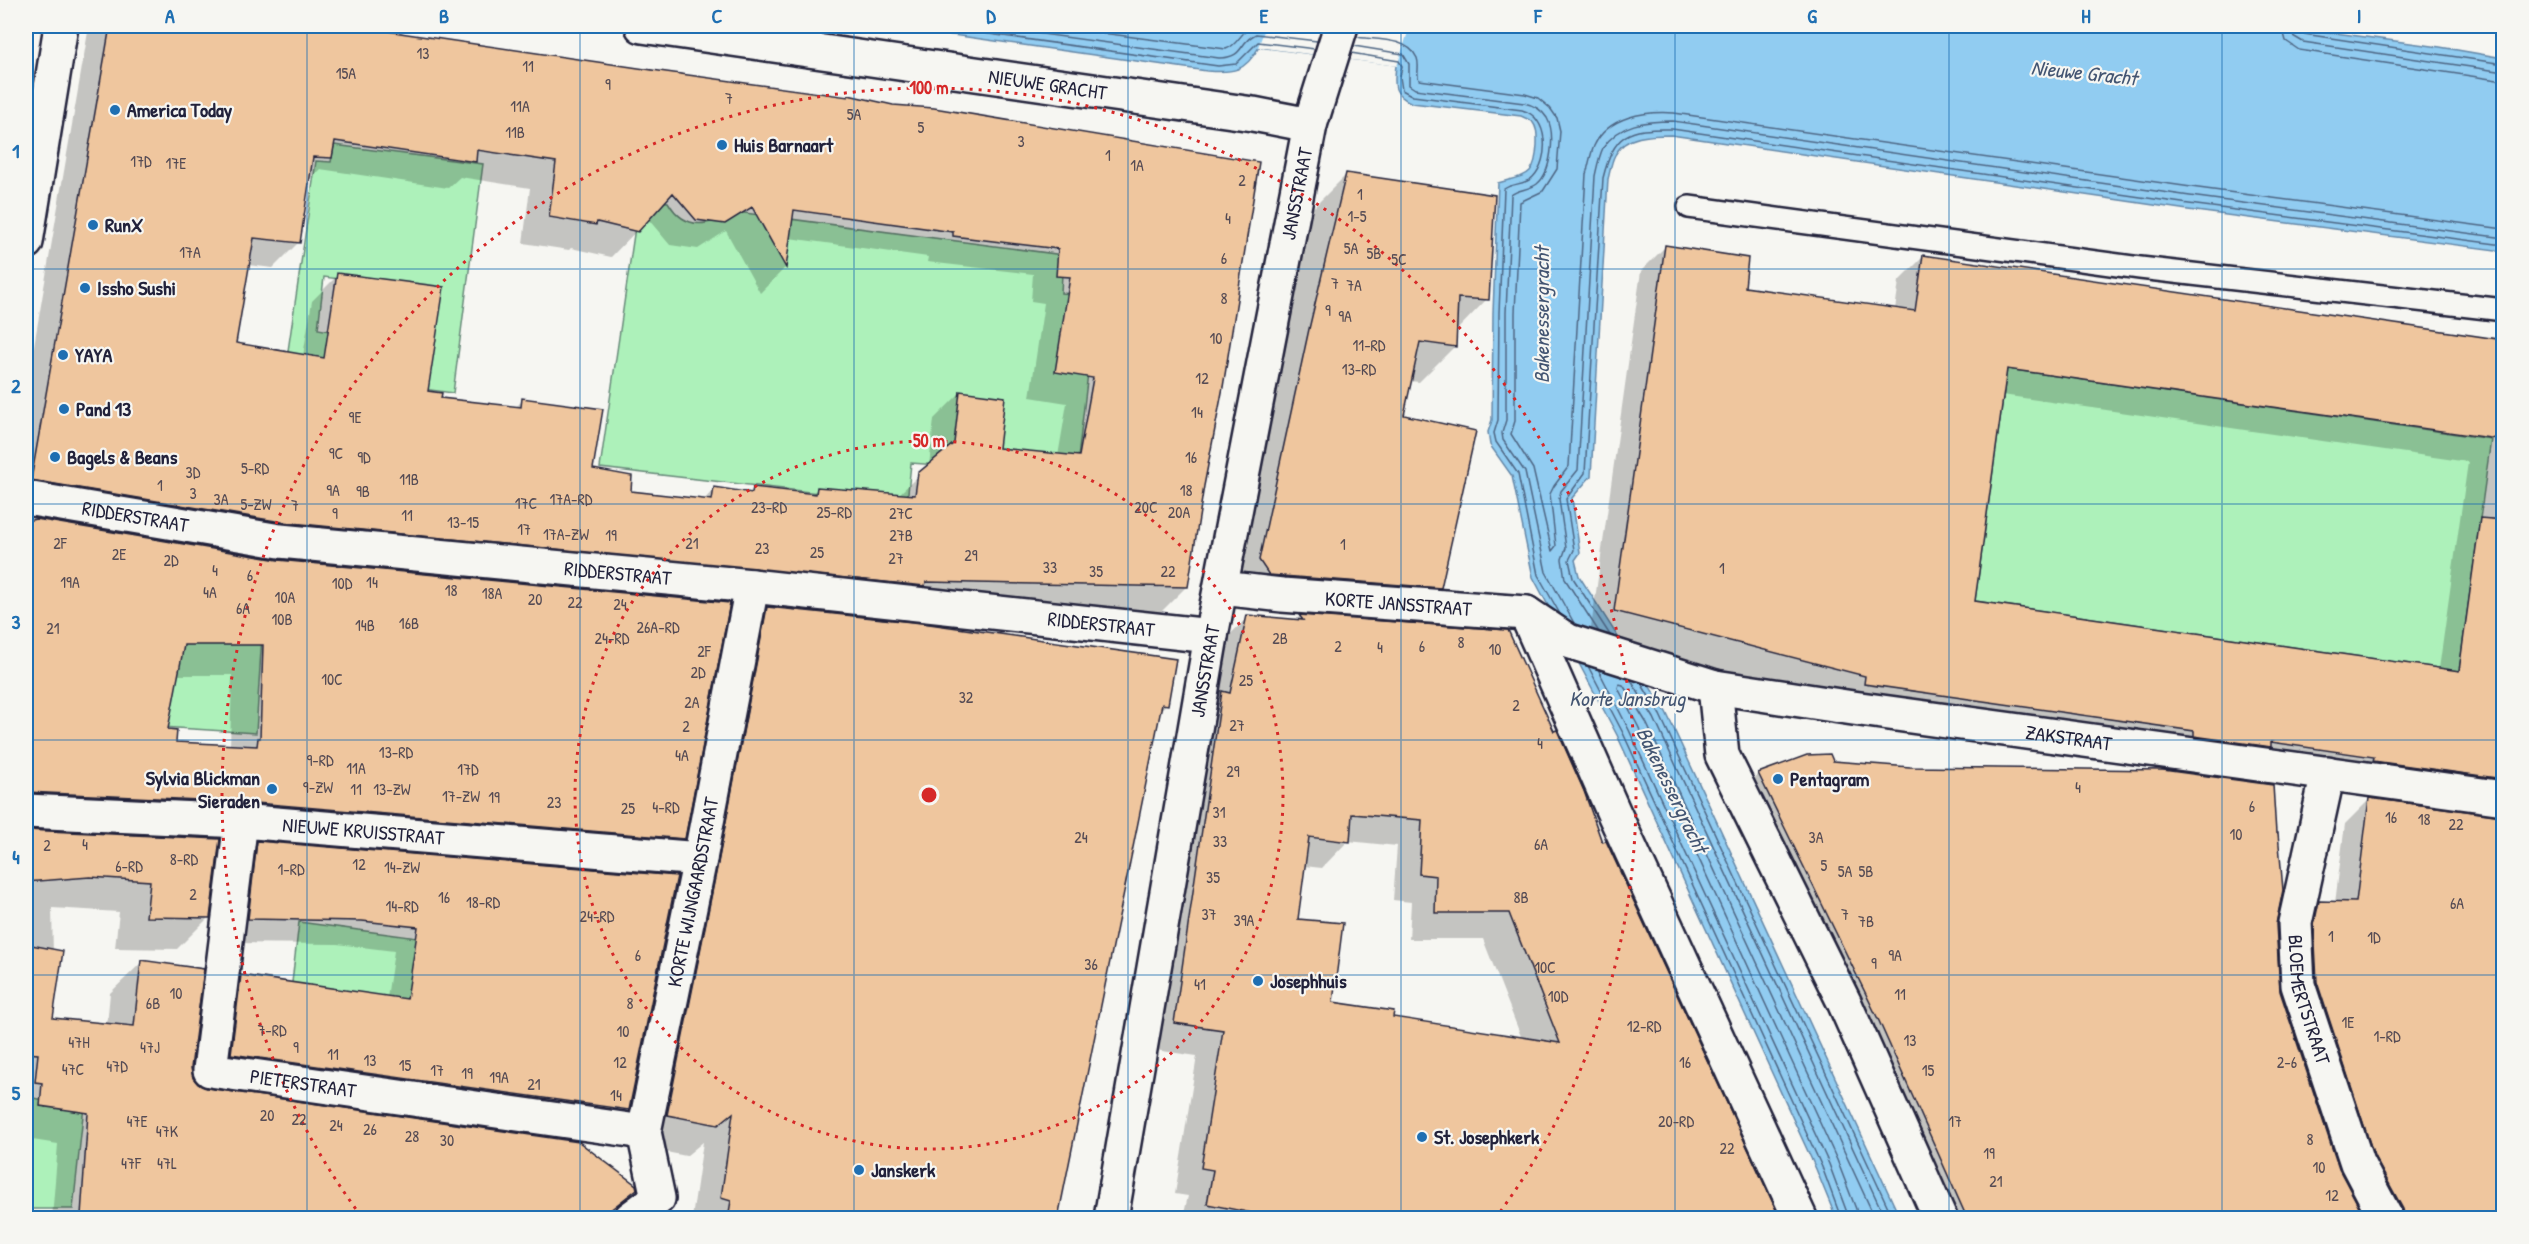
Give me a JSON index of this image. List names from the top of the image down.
{
  "streets": {
    "street": [
      "NIEUWE GRACHT",
      "JANSSTRAAT",
      "RIDDERSTRAAT",
      "KORTE JANSSTRAAT",
      "ZAKSTRAAT",
      "NIEUWE KRUISSTRAAT",
      "KORTE WIJNGAARDSTRAAT",
      "BLOEMERTSTRAAT",
      "PIETERSTRAAT"
    ]
  },
  "crossings": [
    ["NIEUWE GRACHT", "JANSSTRAAT"],
    ["JANSSTRAAT", "RIDDERSTRAAT"],
    ["JANSSTRAAT", "KORTE JANSSTRAAT"],
    ["RIDDERSTRAAT", "KORTE WIJNGAARDSTRAAT"],
    ["KORTE JANSSTRAAT", "ZAKSTRAAT"],
    ["ZAKSTRAAT", "BLOEMERTSTRAAT"],
    ["NIEUWE KRUISSTRAAT", "KORTE WIJNGAARDSTRAAT"],
    ["NIEUWE KRUISSTRAAT", "PIETERSTRAAT"],
    ["KORTE WIJNGAARDSTRAAT", "PIETERSTRAAT"]
  ],
  "water": ["Nieuwe Gracht", "Bakenessergracht", "Korte Jansbrug"],
  "places": [
    "America Today",
    "Huis Barnaart",
    "RunX",
    "Issho Sushi",
    "YAYA",
    "Pand 13",
    "Bagels & Beans",
    "Pentagram",
    "Sylvia Blickman Sieraden",
    "Josephhuis",
    "St. Josephkerk",
    "Janskerk"
  ],
  "house_numbers": [
    "13",
    "11",
    "15A",
    "9",
    "7",
    "11A",
    "5A",
    "5",
    "11B",
    "3",
    "1",
    "17D",
    "17E",
    "1A",
    "2",
    "1",
    "1-5",
    "4",
    "5A",
    "17A",
    "5B",
    "6",
    "5C",
    "7",
    "7A",
    "8",
    "9",
    "9A",
    "10",
    "11-RD",
    "13-RD",
    "12",
    "14",
    "9E",
    "9C",
    "9D",
    "16",
    "5-RD",
    "3D",
    "11B",
    "1",
    "9A",
    "18",
    "9B",
    "3",
    "3A",
    "17A-RD",
    "17C",
    "5-ZW",
    "7",
    "23-RD",
    "20C",
    "25-RD",
    "20A",
    "9",
    "27C",
    "11",
    "13-15",
    "17",
    "17A-ZW",
    "19",
    "27B",
    "2F",
    "21",
    "1",
    "23",
    "25",
    "2E",
    "29",
    "27",
    "2D",
    "33",
    "1",
    "4",
    "35",
    "22",
    "6",
    "19A",
    "14",
    "10D",
    "18",
    "4A",
    "18A",
    "10A",
    "20",
    "22",
    "24",
    "6A",
    "10B",
    "16B",
    "14B",
    "26A-RD",
    "21",
    "24-RD",
    "2B",
    "8",
    "2",
    "6",
    "4",
    "10",
    "2F",
    "2D",
    "10C",
    "25",
    "32",
    "2A",
    "2",
    "27",
    "2",
    "4",
    "13-RD",
    "4A",
    "9-RD",
    "11A",
    "17D",
    "29",
    "9-ZW",
    "4",
    "11",
    "13-ZW",
    "17-ZW",
    "19",
    "23",
    "6",
    "4-RD",
    "25",
    "31",
    "16",
    "18",
    "22",
    "10",
    "24",
    "3A",
    "33",
    "4",
    "6A",
    "2",
    "8-RD",
    "12",
    "5",
    "6-RD",
    "14-ZW",
    "1-RD",
    "5A",
    "5B",
    "35",
    "2",
    "16",
    "8B",
    "18-RD",
    "6A",
    "14-RD",
    "37",
    "7",
    "24-RD",
    "39A",
    "7B",
    "1",
    "1D",
    "6",
    "9A",
    "9",
    "36",
    "10C",
    "41",
    "10",
    "11",
    "10D",
    "6B",
    "8",
    "1E",
    "12-RD",
    "7-RD",
    "10",
    "1-RD",
    "13",
    "47H",
    "47J",
    "9",
    "11",
    "13",
    "12",
    "16",
    "2-6",
    "15",
    "47D",
    "47C",
    "17",
    "15",
    "19",
    "19A",
    "21",
    "14",
    "20",
    "22",
    "47E",
    "20-RD",
    "17",
    "24",
    "26",
    "47K",
    "28",
    "8",
    "30",
    "22",
    "19",
    "47F",
    "47L",
    "10",
    "21",
    "12"
  ],
  "grid": {
    "columns": [
      "A",
      "B",
      "C",
      "D",
      "E",
      "F",
      "G",
      "H",
      "I"
    ],
    "rows": [
      "1",
      "2",
      "3",
      "4",
      "5"
    ]
  },
  "rings": ["100 m", "50 m"]
}
